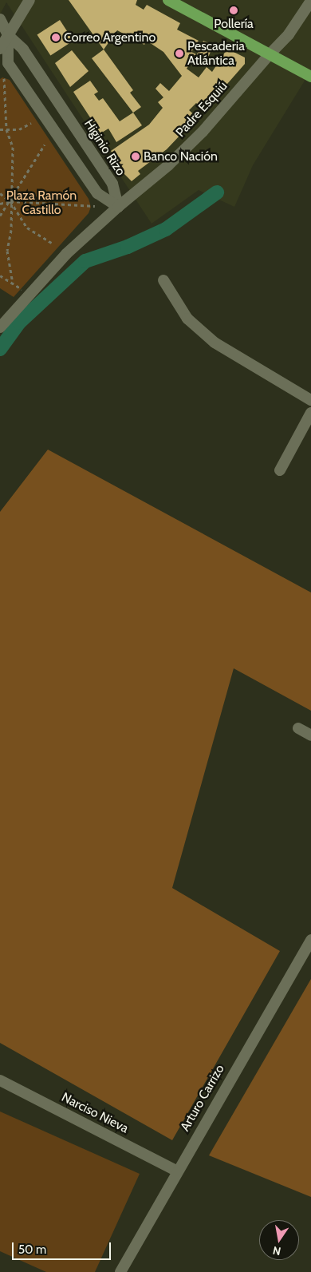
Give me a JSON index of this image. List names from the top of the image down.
{
  "streets": {
    "street": [
      "Padre Esquiú",
      "Higinio Rizo",
      "Arturo Carrizo",
      "Narciso Nieva"
    ]
  },
  "crossings": [
    ["Padre Esquiú", "Higinio Rizo"],
    ["Arturo Carrizo", "Narciso Nieva"]
  ],
  "parks": ["Plaza Ramón Castillo"],
  "places": [
    "Pollería",
    "Correo Argentino",
    "Pescaderia Atlántica",
    "Banco Nación"
  ],
  "scale_bar": "50 m",
  "north": "bottom"
}
